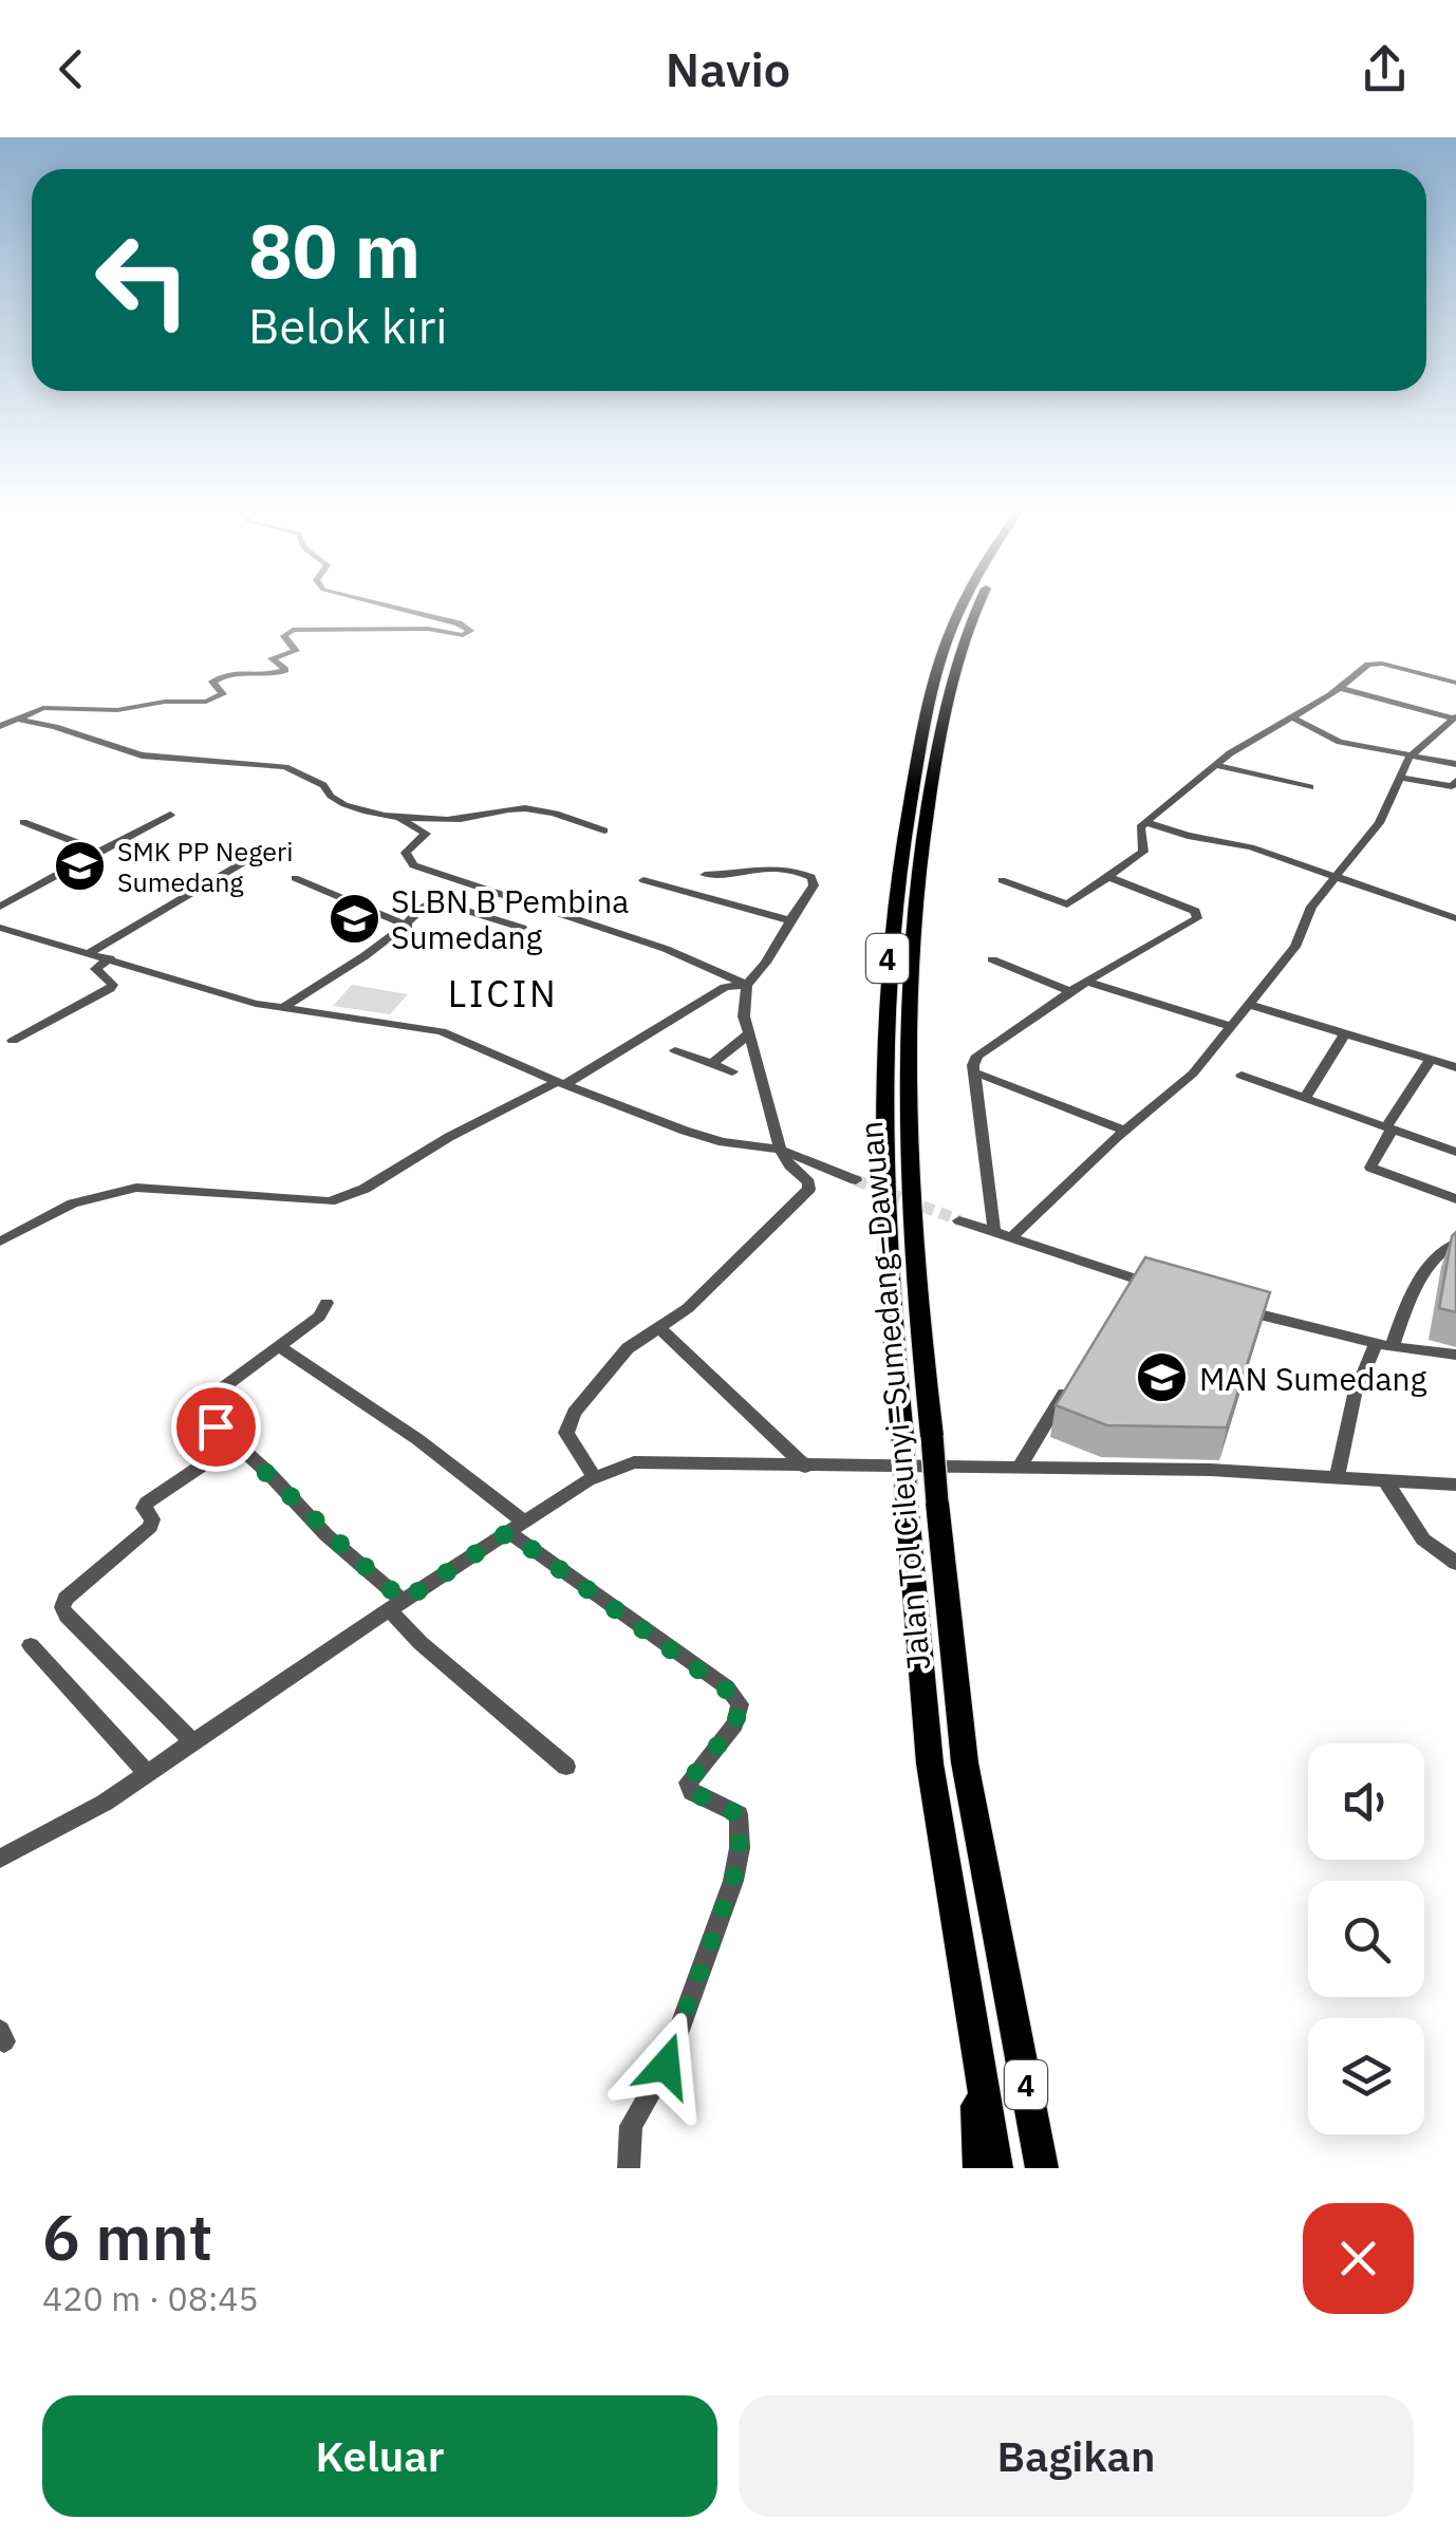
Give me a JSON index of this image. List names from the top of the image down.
{
  "streets": {
    "highway": ["4", "Jalan Tol Cileunyi–Sumedang–Dawuan"]
  },
  "districts": ["LICIN"],
  "places": {
    "school or university": ["SMK PP Negeri Sumedang", "SLBN B Pembina Sumedang", "MAN Sumedang"]
  },
  "page": {
    "header": "Navio",
    "turn": ["80 m", "Belok kiri"],
    "heading": ["6 mnt", "420 m · 08:45"],
    "buttons": ["Keluar", "Bagikan"]
  }
}
